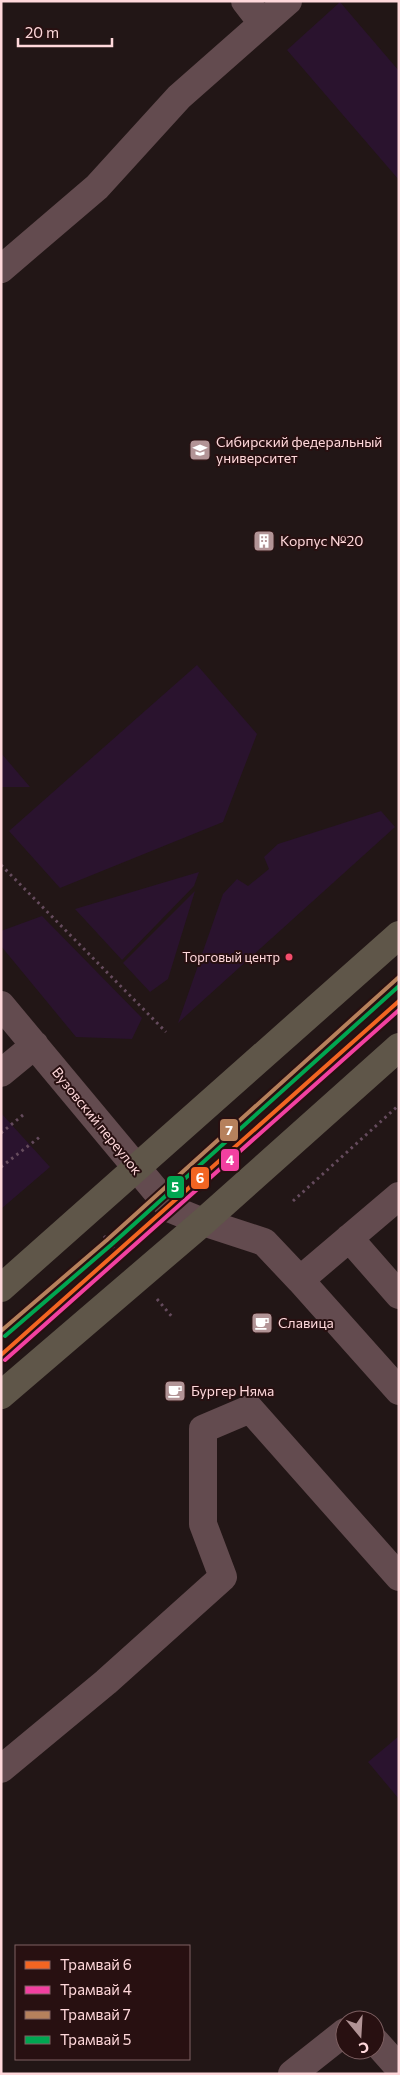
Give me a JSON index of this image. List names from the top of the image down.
{
  "streets": {
    "street": ["Вузовский переулок"]
  },
  "places": {
    "school or university": ["Сибирский федеральный университет"],
    "building": ["Корпус №20"],
    "other": ["Торговый центр"],
    "cafe": ["Славица", "Бургер Няма"]
  },
  "lines": [
    "tram line 7",
    "tram line 5",
    "tram line 6",
    "tram line 4"
  ],
  "legend": [
    "Трамвай 6",
    "Трамвай 4",
    "Трамвай 7",
    "Трамвай 5"
  ],
  "scale_bar": "20 m",
  "north": "bottom"
}
